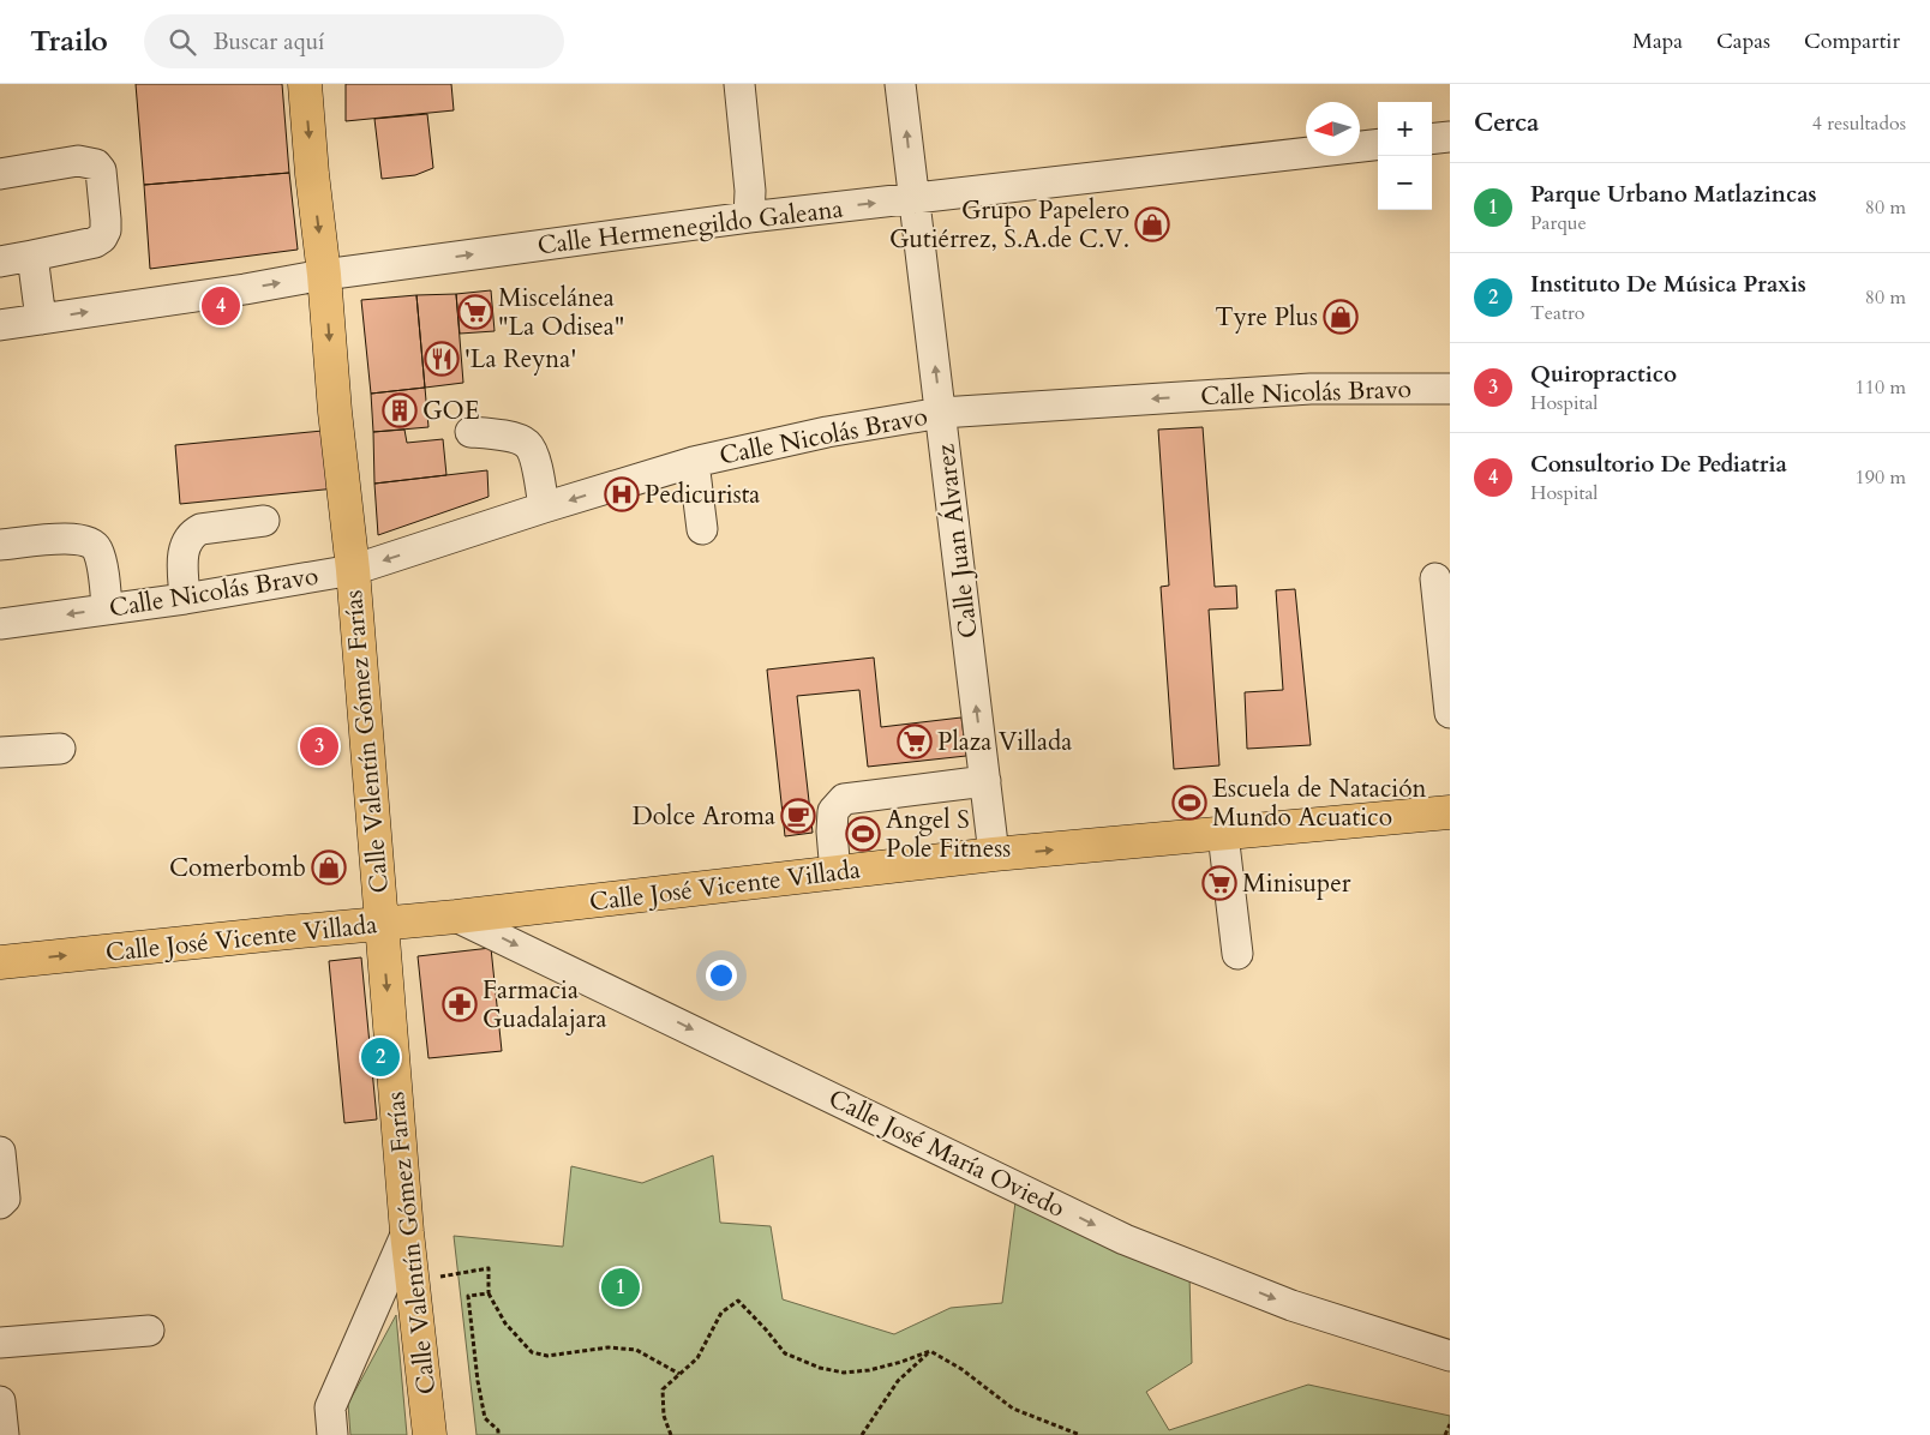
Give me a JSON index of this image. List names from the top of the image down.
{
  "streets": {
    "main road": ["Calle Valentín Gómez Farías", "Calle José Vicente Villada"],
    "street": [
      "Calle Hermenegildo Galeana",
      "Calle Nicolás Bravo",
      "Calle Juan Álvarez",
      "Calle José María Oviedo"
    ]
  },
  "crossings": [
    ["Calle Hermenegildo Galeana", "Calle Juan Álvarez"],
    ["Calle Hermenegildo Galeana", "Calle Valentín Gómez Farías"],
    ["Calle Nicolás Bravo", "Calle Juan Álvarez"],
    ["Calle Nicolás Bravo", "Calle Valentín Gómez Farías"],
    ["Calle Juan Álvarez", "Calle José Vicente Villada"],
    ["Calle Valentín Gómez Farías", "Calle José Vicente Villada"],
    ["Calle José Vicente Villada", "Calle José María Oviedo"]
  ],
  "one_way": [
    "Calle Hermenegildo Galeana",
    "Calle Nicolás Bravo",
    "Calle Juan Álvarez",
    "Calle Valentín Gómez Farías",
    "Calle José Vicente Villada",
    "Calle José María Oviedo"
  ],
  "places": {
    "shop": ["Grupo Papelero Gutiérrez, S.A.de C.V.", "Tyre Plus", "Comerbomb"],
    "supermarket": ["Miscelánea \"La Odisea\"", "Plaza Villada", "Minisuper"],
    "restaurant": ["'La Reyna'"],
    "building": ["GOE"],
    "hospital": ["Pedicurista"],
    "sports": ["Escuela de Natación Mundo Acuatico", "Angel S Pole Fitness"],
    "cafe": ["Dolce Aroma"],
    "pharmacy": ["Farmacia Guadalajara"]
  },
  "north": "left",
  "page": {
    "header": "Trailo",
    "search": "Buscar aquí",
    "nav": ["Mapa", "Capas", "Compartir"],
    "heading": ["Cerca", "4 resultados"],
    "map_buttons": ["+", "−"],
    "list": [
      {
        "mark": "1",
        "name": "Parque Urbano Matlazincas",
        "note": "Parque",
        "value": "80 m"
      },
      {
        "mark": "2",
        "name": "Instituto De Música Praxis",
        "note": "Teatro",
        "value": "80 m"
      },
      {
        "mark": "3",
        "name": "Quiropractico",
        "note": "Hospital",
        "value": "110 m"
      },
      {
        "mark": "4",
        "name": "Consultorio De Pediatria",
        "note": "Hospital",
        "value": "190 m"
      }
    ],
    "pins": [
      "4",
      "3",
      "2",
      "1"
    ]
  }
}
